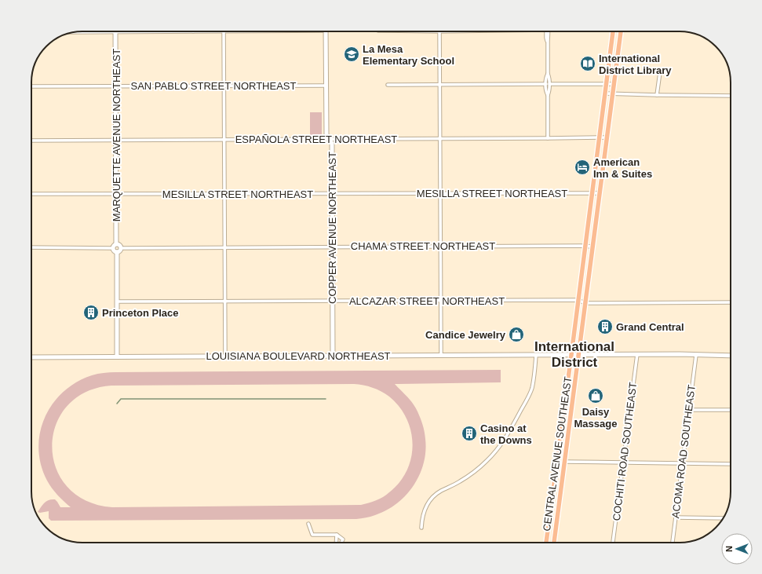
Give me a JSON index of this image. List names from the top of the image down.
{
  "streets": {
    "main road": [
      "MARQUETTE AVENUE NORTHEAST",
      "COPPER AVENUE NORTHEAST",
      "LOUISIANA BOULEVARD NORTHEAST",
      "CENTRAL AVENUE SOUTHEAST"
    ],
    "street": [
      "SAN PABLO STREET NORTHEAST",
      "ESPAÑOLA STREET NORTHEAST",
      "MESILLA STREET NORTHEAST",
      "CHAMA STREET NORTHEAST",
      "ALCAZAR STREET NORTHEAST",
      "COCHITI ROAD SOUTHEAST",
      "ACOMA ROAD SOUTHEAST"
    ]
  },
  "crossings": [
    ["SAN PABLO STREET NORTHEAST", "MARQUETTE AVENUE NORTHEAST"],
    ["SAN PABLO STREET NORTHEAST", "COPPER AVENUE NORTHEAST"],
    ["MARQUETTE AVENUE NORTHEAST", "ESPAÑOLA STREET NORTHEAST"],
    ["MARQUETTE AVENUE NORTHEAST", "MESILLA STREET NORTHEAST"],
    ["MARQUETTE AVENUE NORTHEAST", "CHAMA STREET NORTHEAST"],
    ["ESPAÑOLA STREET NORTHEAST", "COPPER AVENUE NORTHEAST"],
    ["ESPAÑOLA STREET NORTHEAST", "CENTRAL AVENUE SOUTHEAST"],
    ["MESILLA STREET NORTHEAST", "COPPER AVENUE NORTHEAST"],
    ["MESILLA STREET NORTHEAST", "CENTRAL AVENUE SOUTHEAST"],
    ["COPPER AVENUE NORTHEAST", "CHAMA STREET NORTHEAST"],
    ["COPPER AVENUE NORTHEAST", "ALCAZAR STREET NORTHEAST"],
    ["COPPER AVENUE NORTHEAST", "LOUISIANA BOULEVARD NORTHEAST"],
    ["CHAMA STREET NORTHEAST", "CENTRAL AVENUE SOUTHEAST"],
    ["ALCAZAR STREET NORTHEAST", "CENTRAL AVENUE SOUTHEAST"],
    ["LOUISIANA BOULEVARD NORTHEAST", "COCHITI ROAD SOUTHEAST"],
    ["LOUISIANA BOULEVARD NORTHEAST", "ACOMA ROAD SOUTHEAST"],
    ["LOUISIANA BOULEVARD NORTHEAST", "CENTRAL AVENUE SOUTHEAST"]
  ],
  "districts": ["International District"],
  "places": {
    "school or university": ["La Mesa Elementary School"],
    "library": ["International District Library"],
    "hotel": ["American Inn & Suites"],
    "building": ["Princeton Place", "Grand Central", "Casino at the Downs"],
    "shop": ["Candice Jewelry", "Daisy Massage"]
  },
  "north": "left"
}
